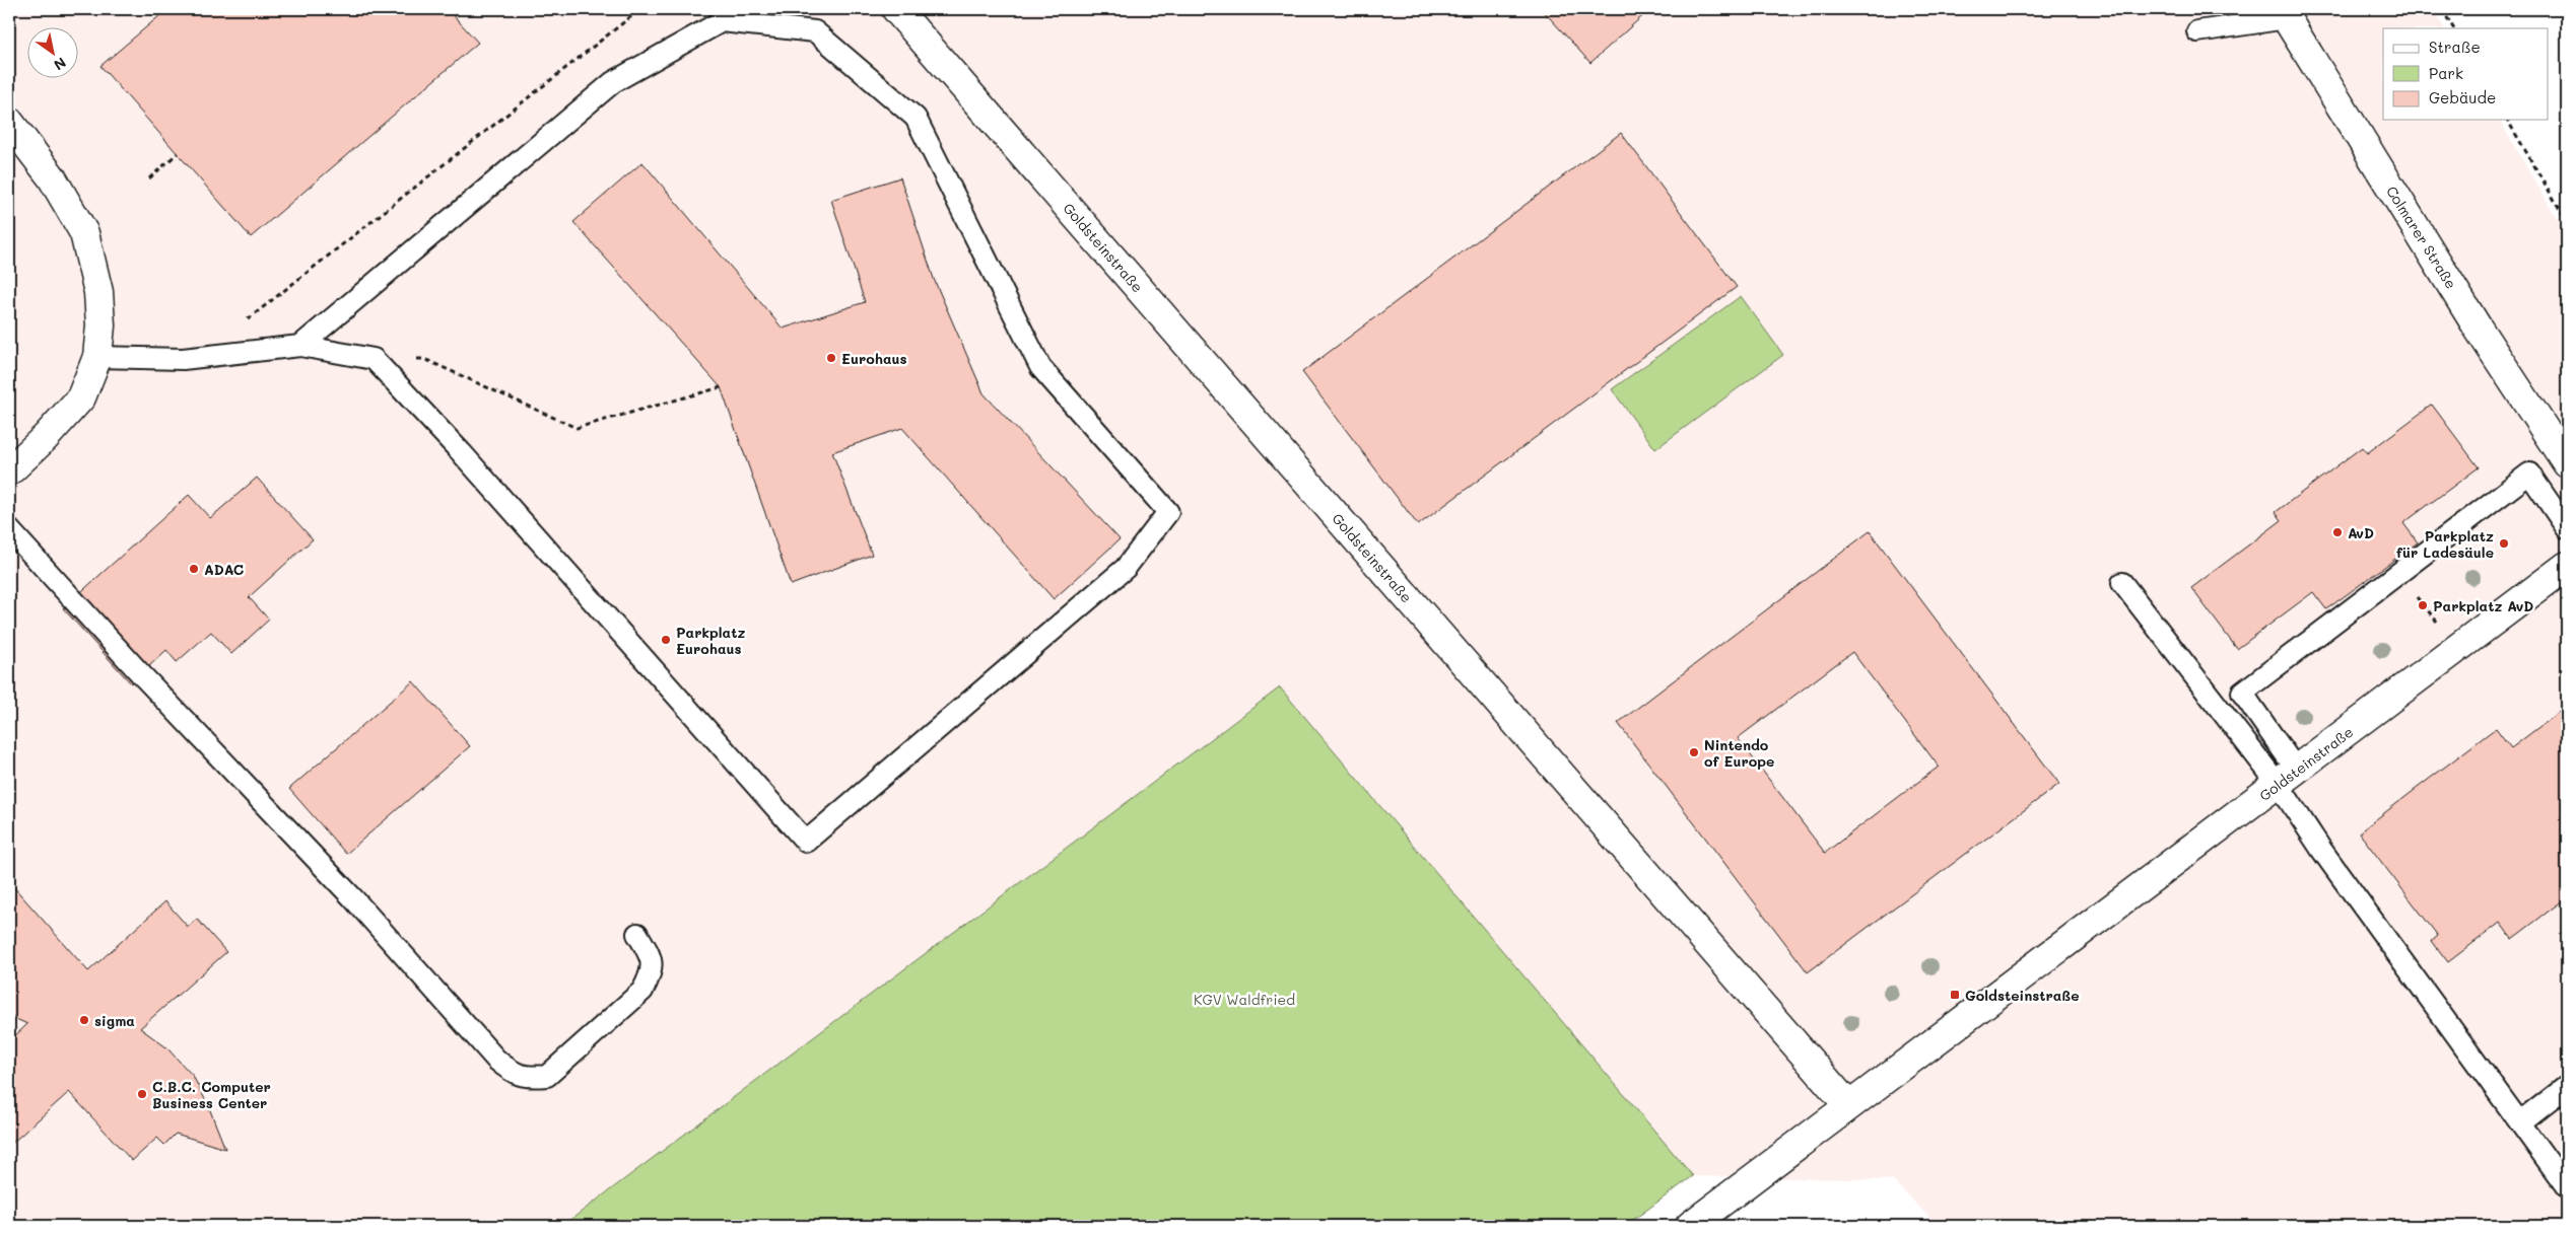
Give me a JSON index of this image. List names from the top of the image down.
{
  "streets": {
    "street": ["Colmarer Straße", "Goldsteinstraße"]
  },
  "parks": ["KGV Waldfried"],
  "places": {
    "other": [
      "Eurohaus",
      "AvD",
      "Parkplatz für Ladesäule",
      "ADAC",
      "Parkplatz AvD",
      "Parkplatz Eurohaus",
      "Nintendo of Europe",
      "sigma",
      "C.B.C. Computer Business Center"
    ],
    "transit": ["Goldsteinstraße"]
  },
  "legend": ["Straße", "Park", "Gebäude"],
  "north": "bottom right"
}
